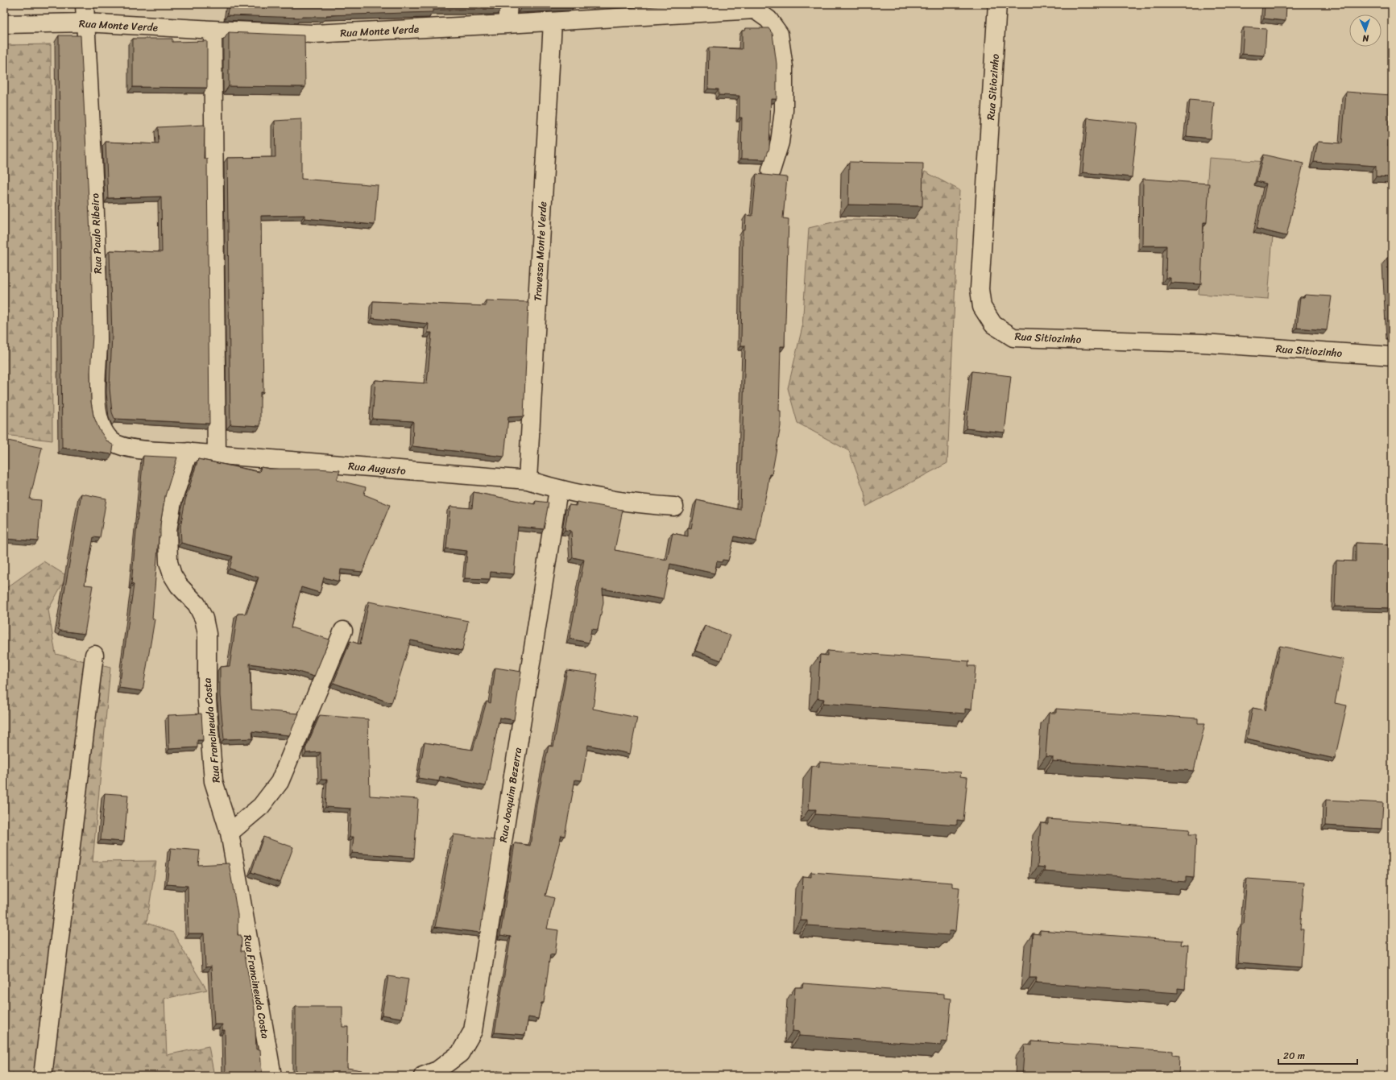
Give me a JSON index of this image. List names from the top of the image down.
{
  "streets": {
    "street": [
      "Rua Monte Verde",
      "Rua Sitiozinho",
      "Rua Paulo Ribeiro",
      "Travessa Monte Verde",
      "Rua Augusto",
      "Rua Francineuda Costa",
      "Rua Joaquim Bezerra"
    ]
  },
  "crossings": [
    ["Rua Monte Verde", "Rua Paulo Ribeiro"],
    ["Rua Monte Verde", "Travessa Monte Verde"],
    ["Rua Paulo Ribeiro", "Rua Augusto"],
    ["Travessa Monte Verde", "Rua Augusto"],
    ["Rua Augusto", "Rua Francineuda Costa"],
    ["Rua Augusto", "Rua Joaquim Bezerra"]
  ],
  "scale_bar": "20 m",
  "north": "bottom"
}
